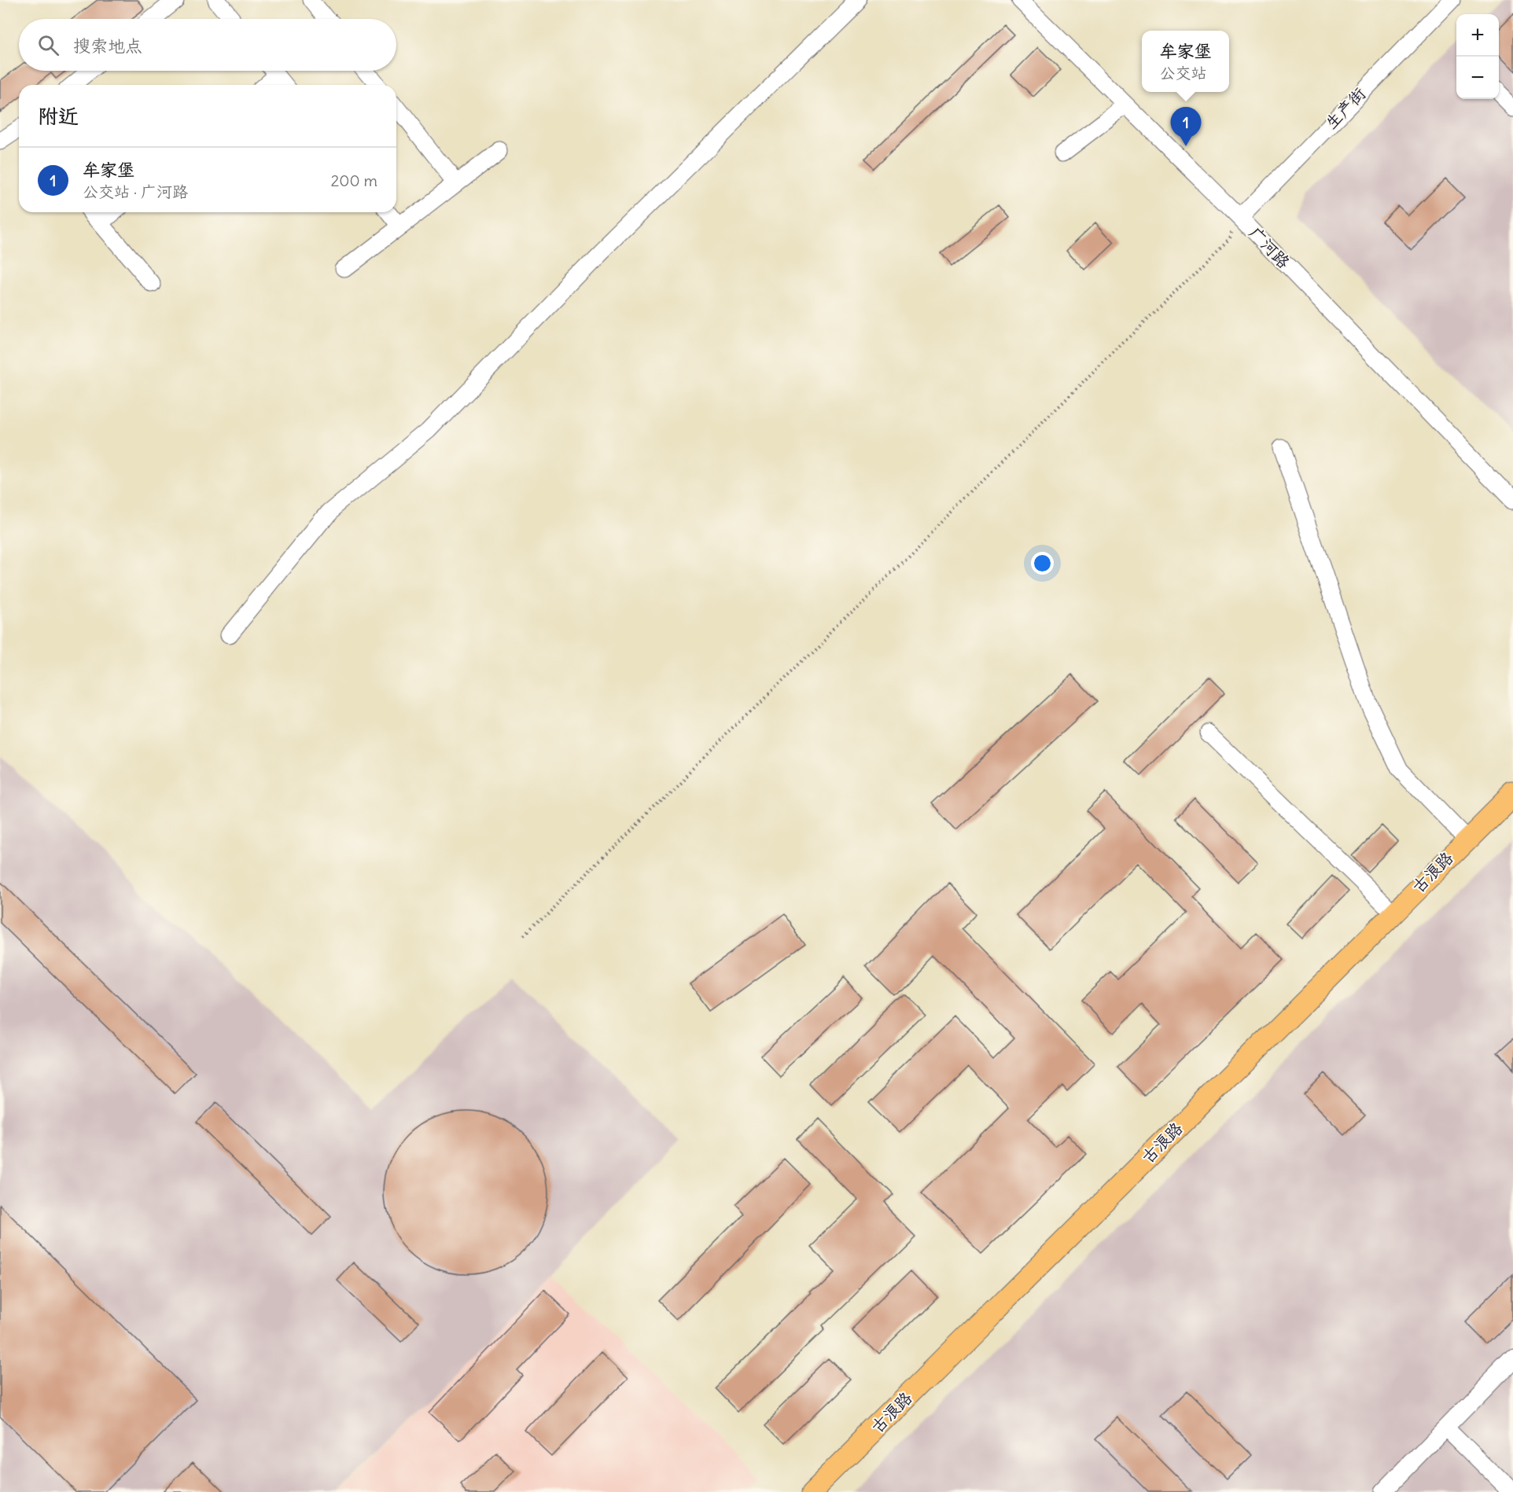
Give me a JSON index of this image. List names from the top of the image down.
{
  "streets": {
    "main road": ["古浪路"],
    "street": ["生产街", "广河路"]
  },
  "crossings": [
    ["生产街", "广河路"]
  ],
  "page": {
    "map_buttons": ["+", "−"],
    "search": "搜索地点",
    "popup": ["牟家堡", "公交站"],
    "heading": "附近",
    "pins": "1",
    "list": [
      {
        "mark": "1",
        "name": "牟家堡",
        "note": "公交站 · 广河路",
        "value": "200 m"
      }
    ]
  }
}
